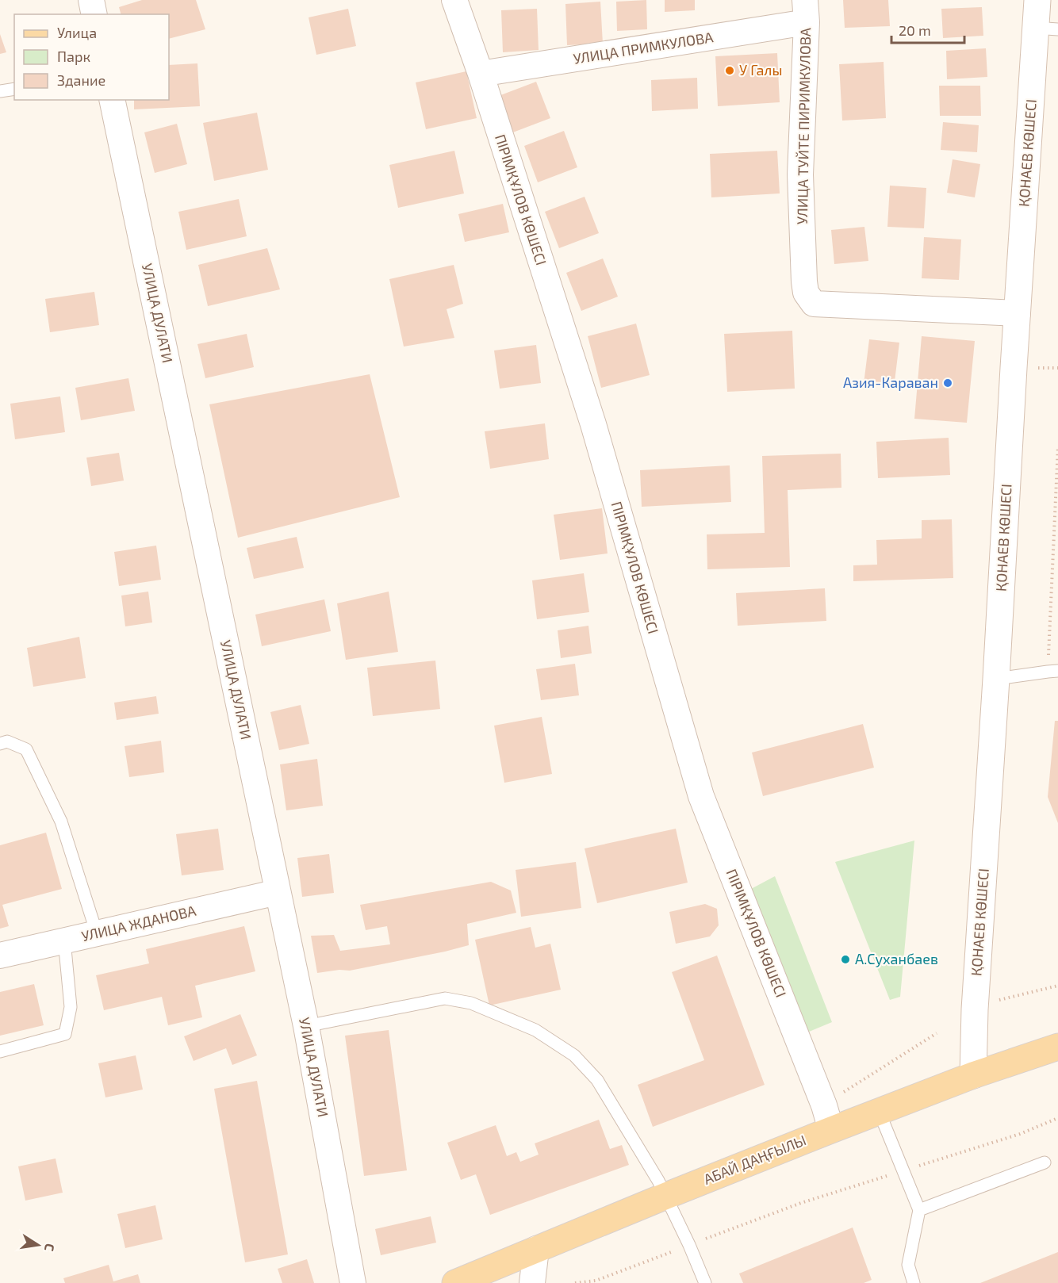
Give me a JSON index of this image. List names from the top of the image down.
{
  "streets": {
    "main road": ["ҚОНАЕВ КӨШЕСІ", "АБАЙ ДАҢҒЫЛЫ"],
    "street": [
      "УЛИЦА ПРИМКУЛОВА",
      "УЛИЦА ТУЙТЕ ПИРИМКУЛОВА",
      "ПІРІМҚҰЛОВ КӨШЕСІ",
      "УЛИЦА ДУЛАТИ",
      "УЛИЦА ЖДАНОВА"
    ]
  },
  "crossings": [
    ["УЛИЦА ПРИМКУЛОВА", "УЛИЦА ТУЙТЕ ПИРИМКУЛОВА"],
    ["УЛИЦА ПРИМКУЛОВА", "ПІРІМҚҰЛОВ КӨШЕСІ"],
    ["УЛИЦА ТУЙТЕ ПИРИМКУЛОВА", "ҚОНАЕВ КӨШЕСІ"],
    ["ҚОНАЕВ КӨШЕСІ", "АБАЙ ДАҢҒЫЛЫ"],
    ["ПІРІМҚҰЛОВ КӨШЕСІ", "АБАЙ ДАҢҒЫЛЫ"],
    ["УЛИЦА ДУЛАТИ", "УЛИЦА ЖДАНОВА"]
  ],
  "places": ["У Галы", "Азия-Караван", "А.Суханбаев"],
  "legend": ["Улица", "Парк", "Здание"],
  "scale_bar": "20 m",
  "north": "right"
}
